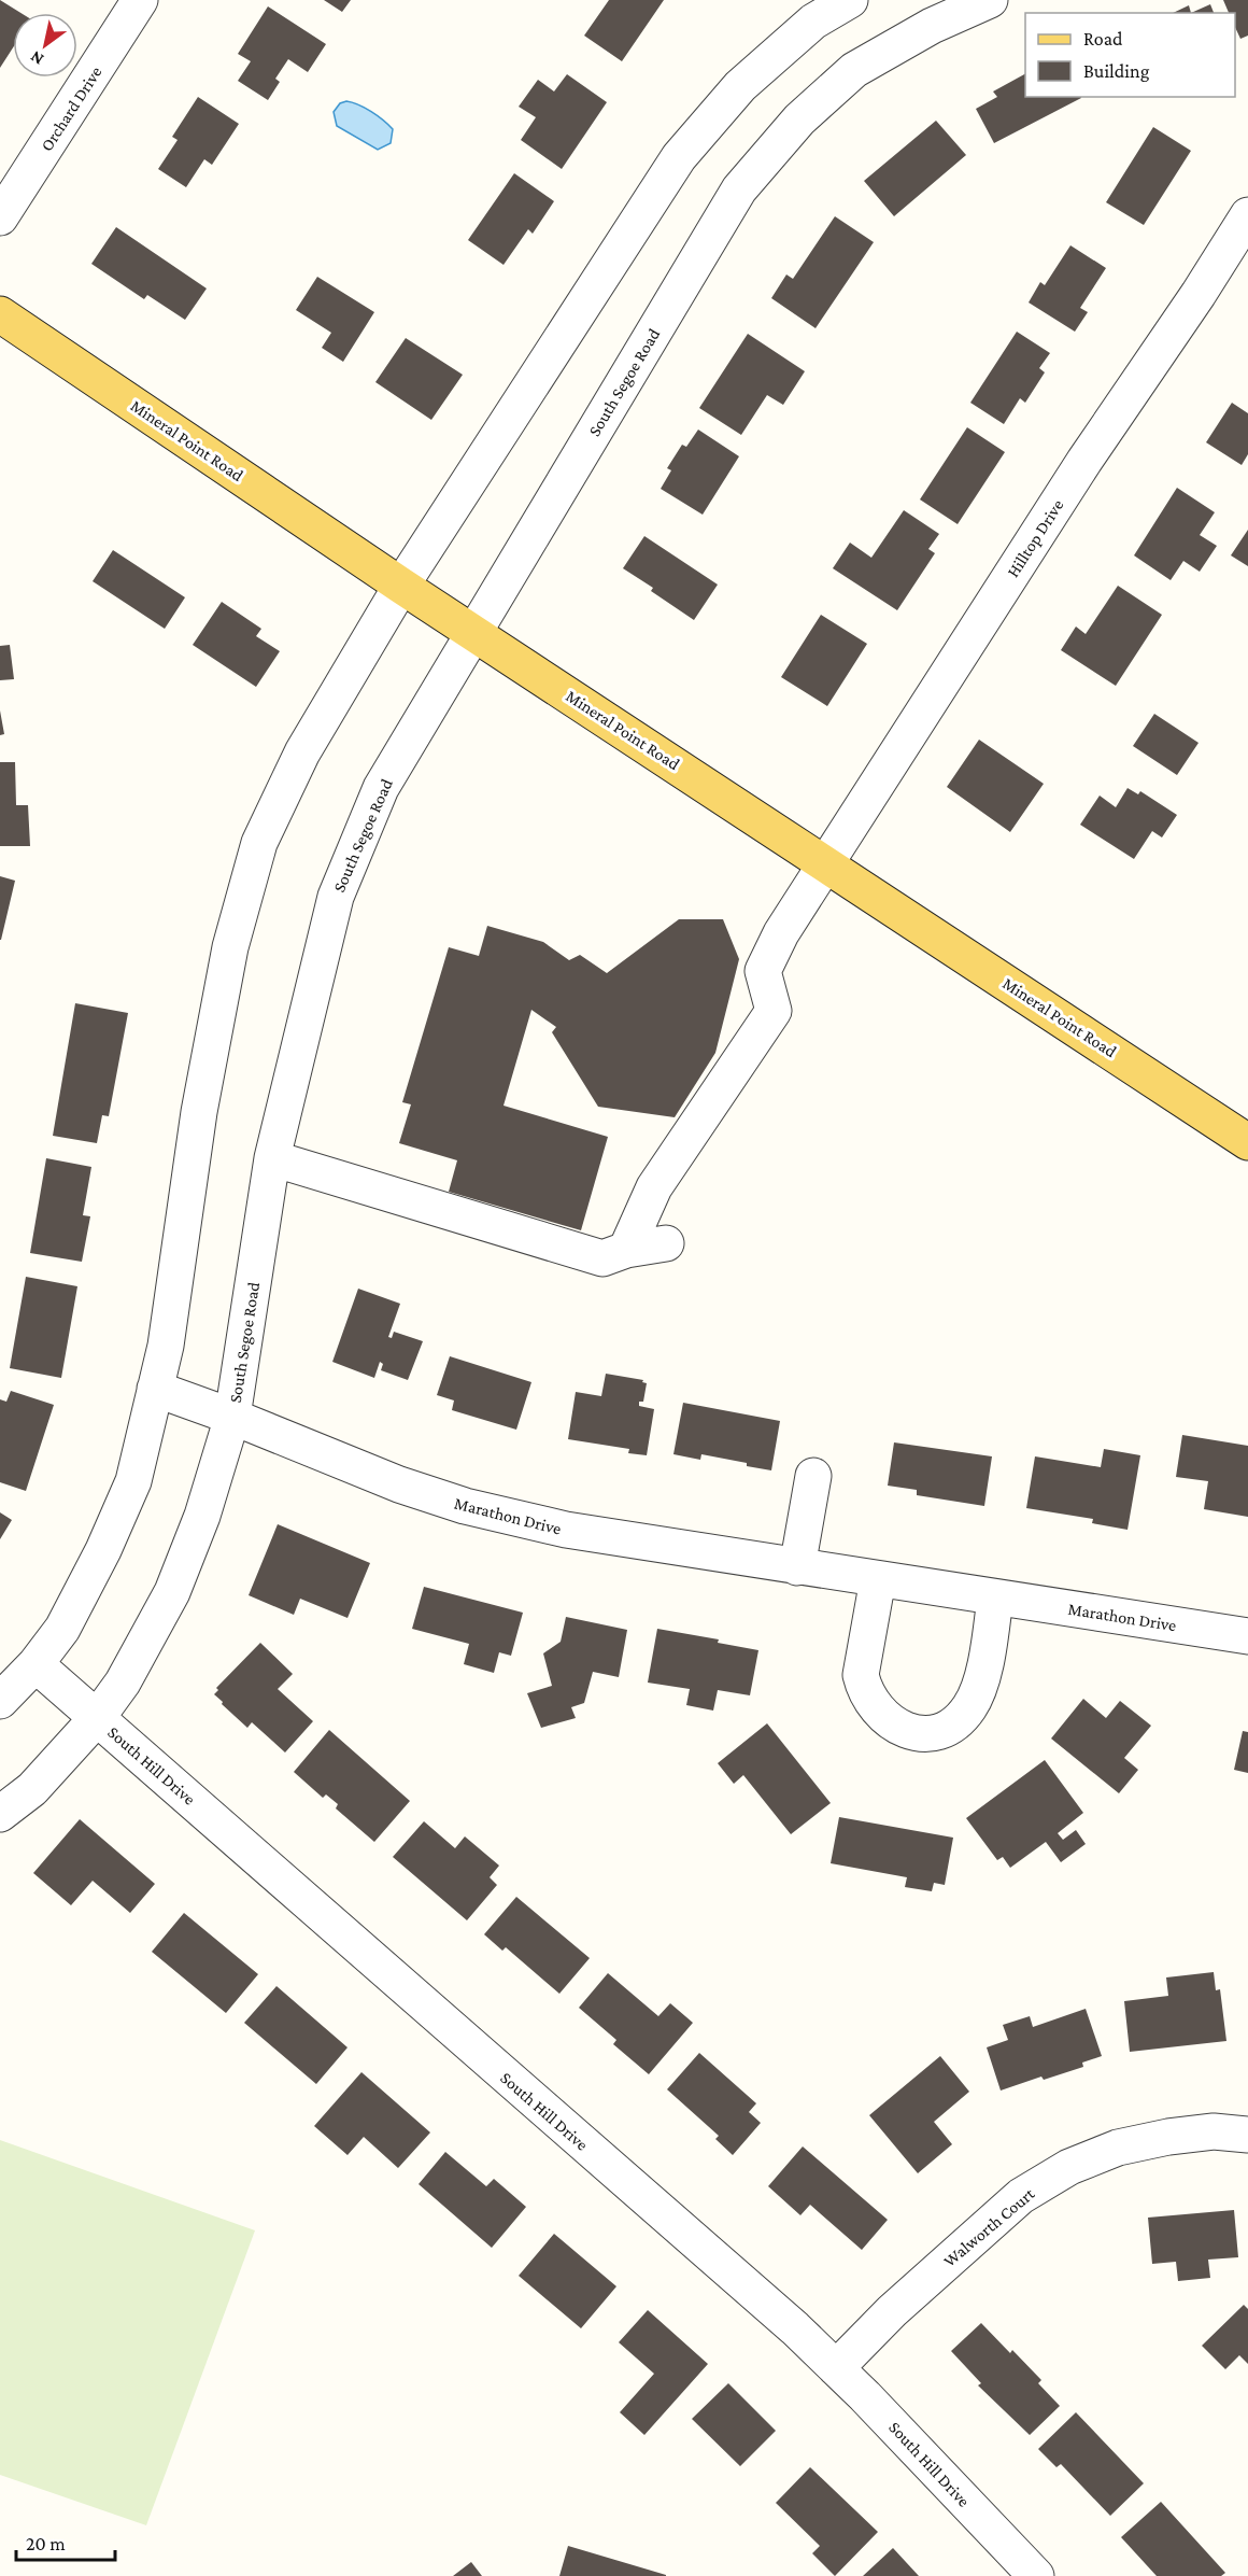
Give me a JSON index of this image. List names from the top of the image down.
{
  "streets": {
    "main road": ["Mineral Point Road"],
    "street": [
      "Orchard Drive",
      "South Segoe Road",
      "Hilltop Drive",
      "Marathon Drive",
      "South Hill Drive",
      "Walworth Court"
    ]
  },
  "crossings": [
    ["South Segoe Road", "Mineral Point Road"],
    ["South Segoe Road", "Marathon Drive"],
    ["South Segoe Road", "South Hill Drive"],
    ["Mineral Point Road", "Hilltop Drive"],
    ["South Hill Drive", "Walworth Court"]
  ],
  "legend": ["Road", "Building"],
  "scale_bar": "20 m",
  "north": "bottom left"
}
